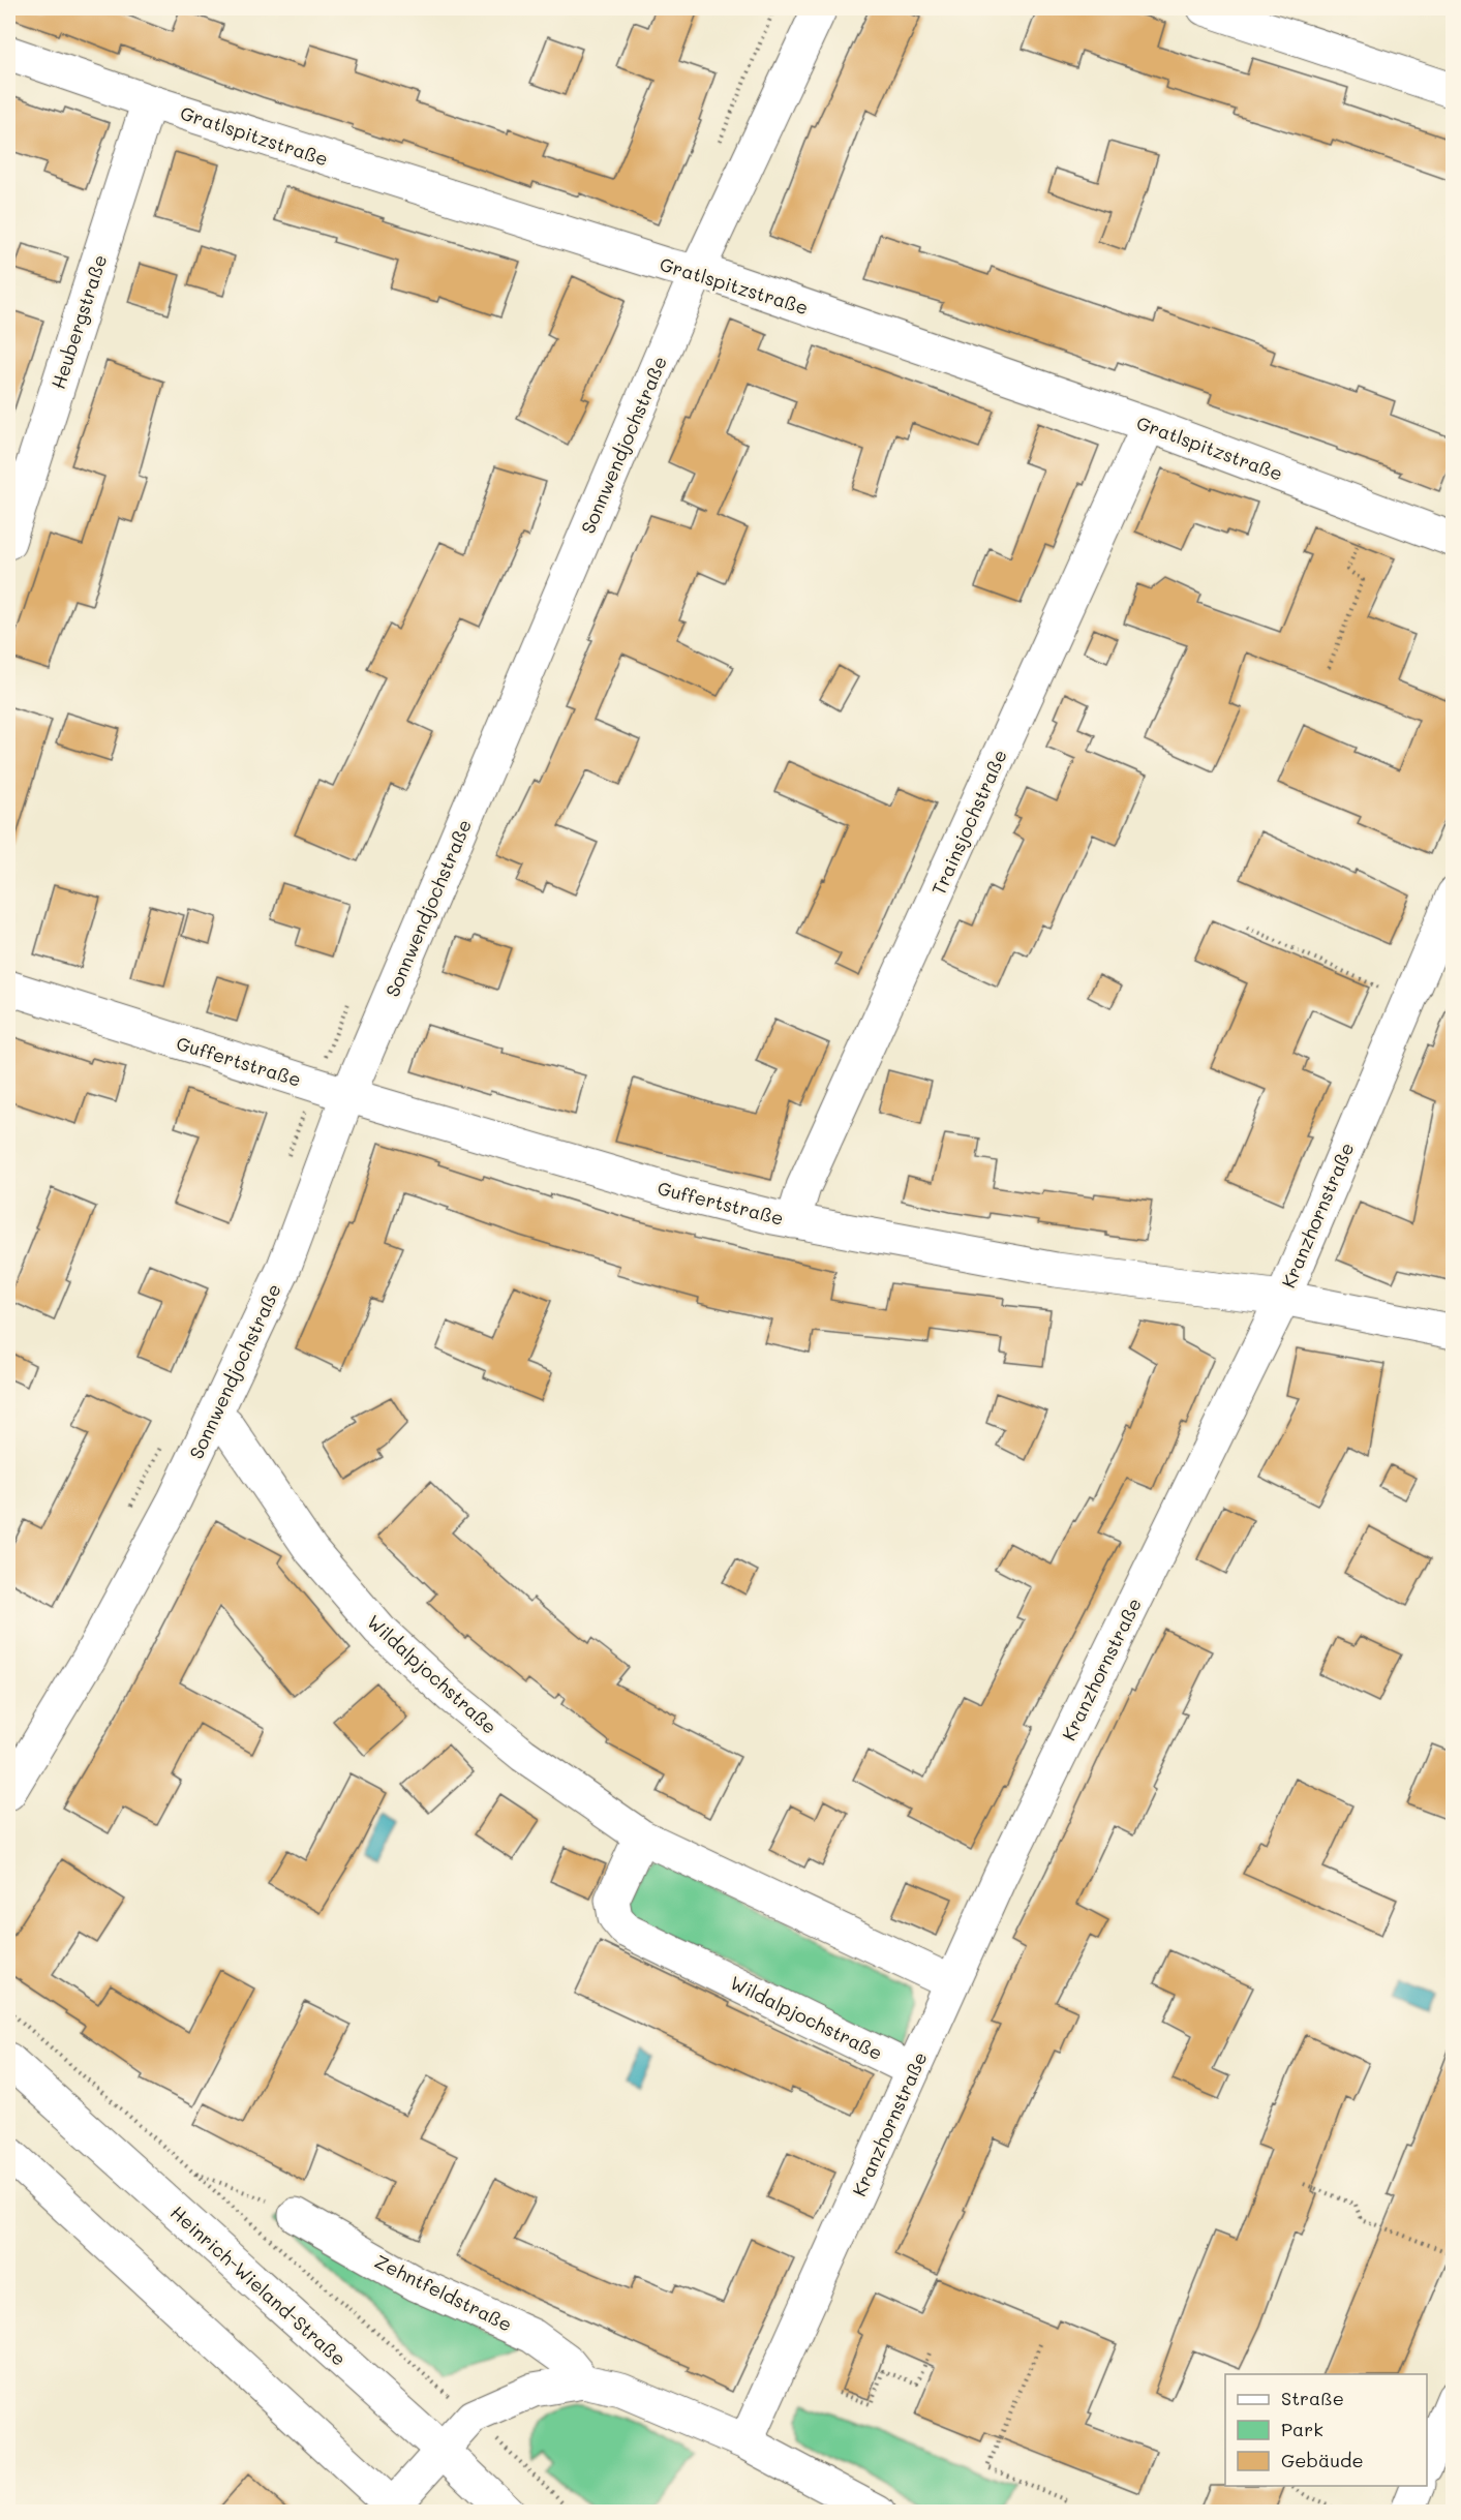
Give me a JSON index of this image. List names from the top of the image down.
{
  "streets": {
    "street": [
      "Gratlspitzstraße",
      "Heubergstraße",
      "Sonnwendjochstraße",
      "Trainsjochstraße",
      "Guffertstraße",
      "Kranzhornstraße",
      "Wildalpjochstraße",
      "Heinrich-Wieland-Straße",
      "Zehntfeldstraße"
    ]
  },
  "crossings": [
    ["Gratlspitzstraße", "Heubergstraße"],
    ["Gratlspitzstraße", "Sonnwendjochstraße"],
    ["Gratlspitzstraße", "Trainsjochstraße"],
    ["Sonnwendjochstraße", "Guffertstraße"],
    ["Sonnwendjochstraße", "Wildalpjochstraße"],
    ["Trainsjochstraße", "Guffertstraße"],
    ["Guffertstraße", "Kranzhornstraße"],
    ["Kranzhornstraße", "Wildalpjochstraße"]
  ],
  "legend": ["Straße", "Park", "Gebäude"]
}
